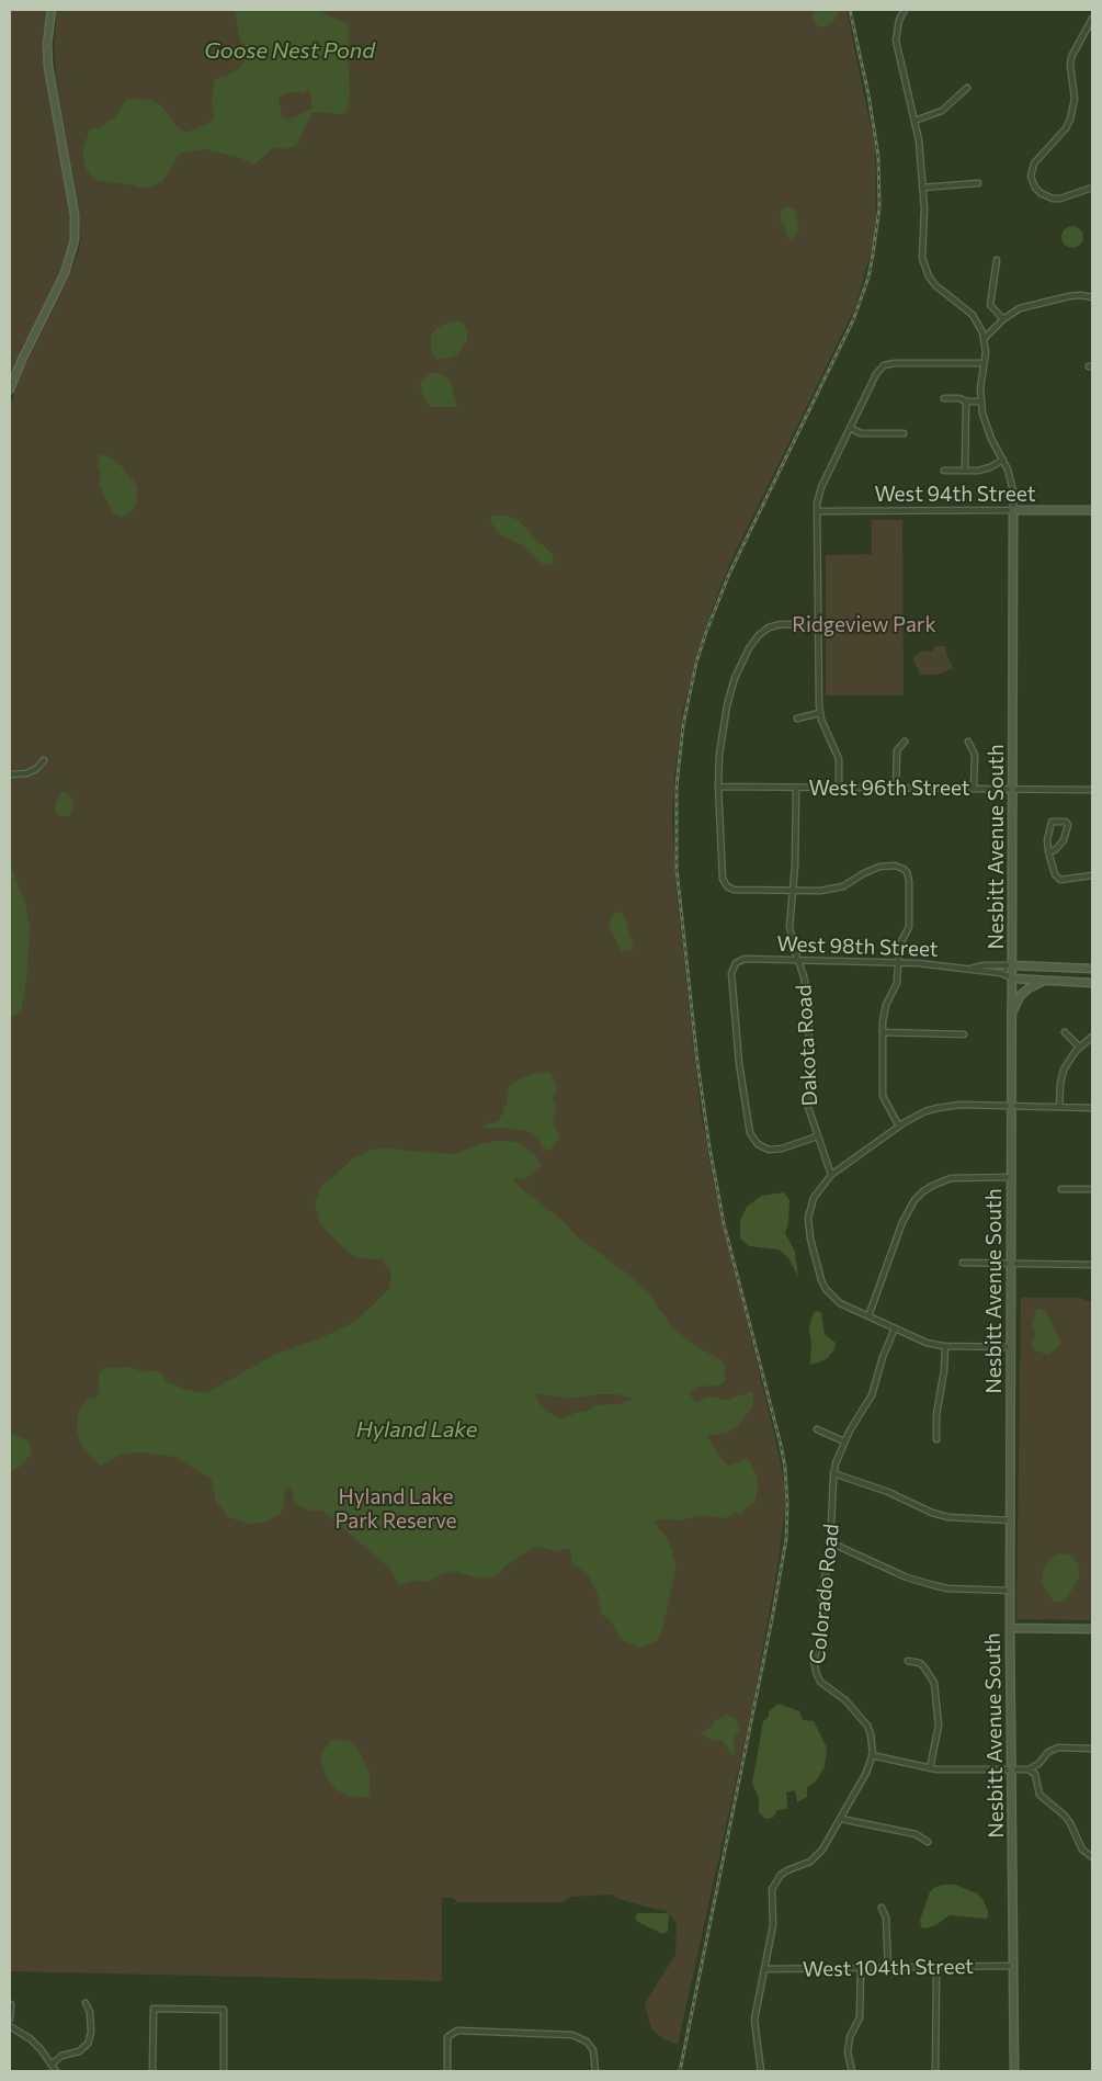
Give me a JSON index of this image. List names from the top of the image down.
{
  "streets": {
    "street": [
      "West 94th Street",
      "West 96th Street",
      "Nesbitt Avenue South",
      "West 98th Street",
      "Dakota Road",
      "Colorado Road",
      "West 104th Street"
    ]
  },
  "crossings": [
    ["West 94th Street", "Nesbitt Avenue South"],
    ["West 96th Street", "Nesbitt Avenue South"],
    ["West 96th Street", "Dakota Road"],
    ["Nesbitt Avenue South", "West 98th Street"],
    ["Nesbitt Avenue South", "West 104th Street"],
    ["West 98th Street", "Dakota Road"]
  ],
  "water": ["Goose Nest Pond", "Hyland Lake"],
  "parks": ["Ridgeview Park", "Hyland Lake Park Reserve"]
}
